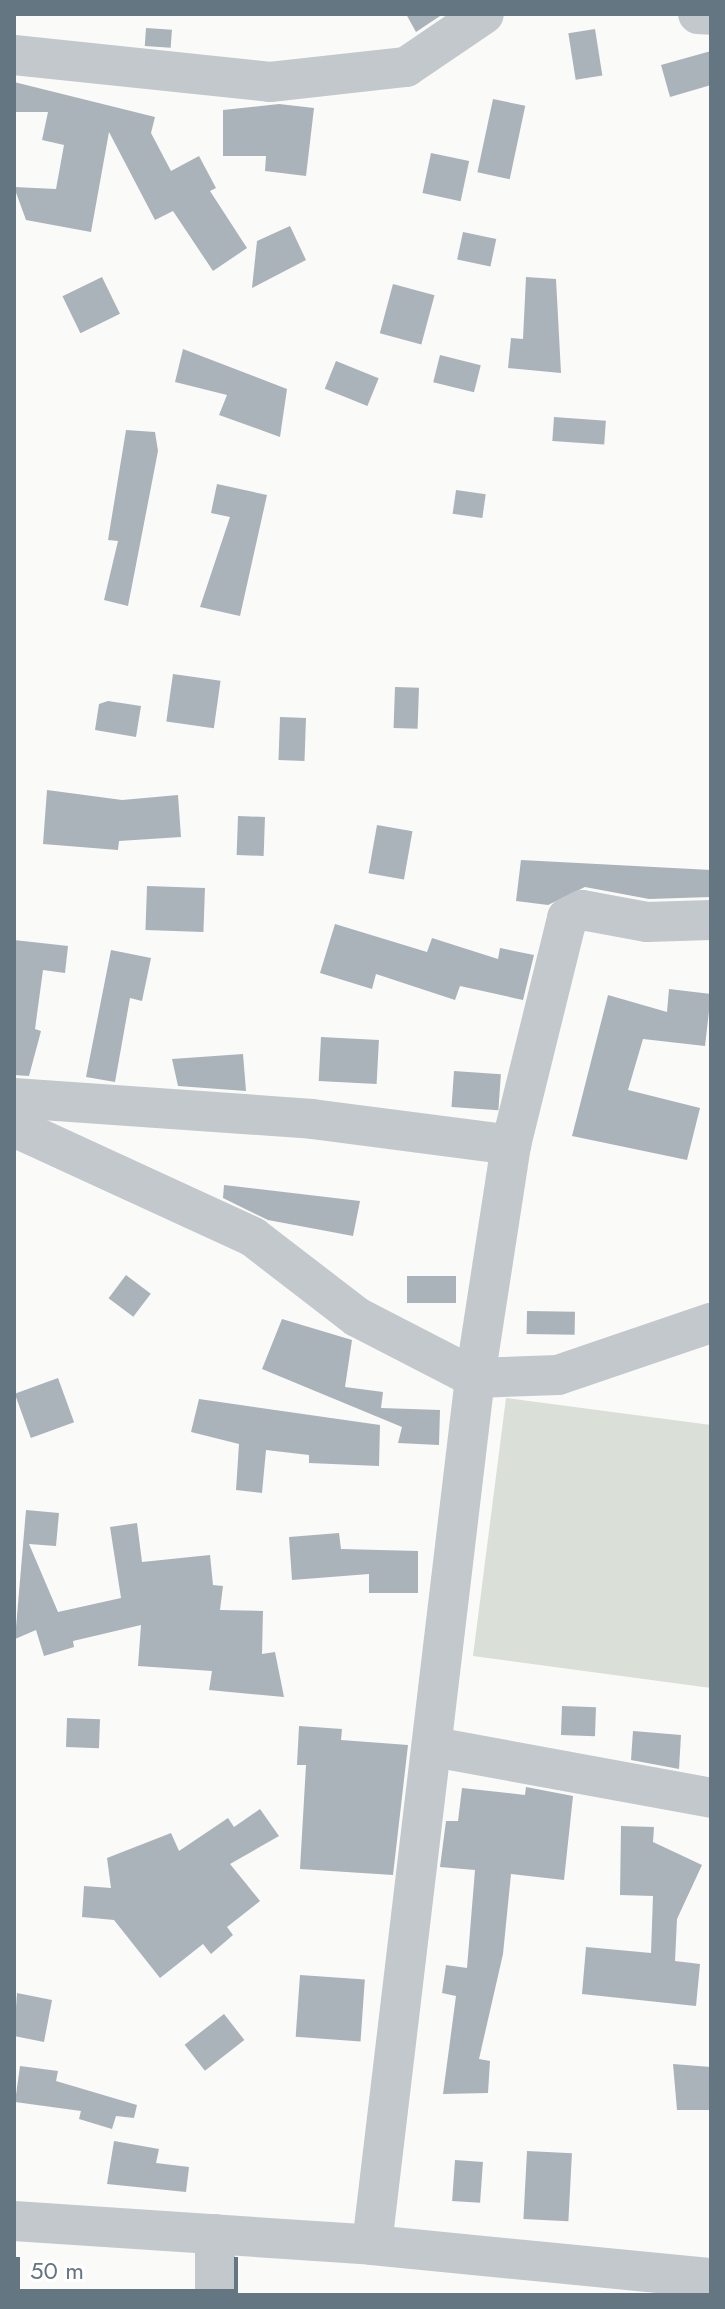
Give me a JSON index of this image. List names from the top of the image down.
{
  "scale_bar": "50 m"
}
